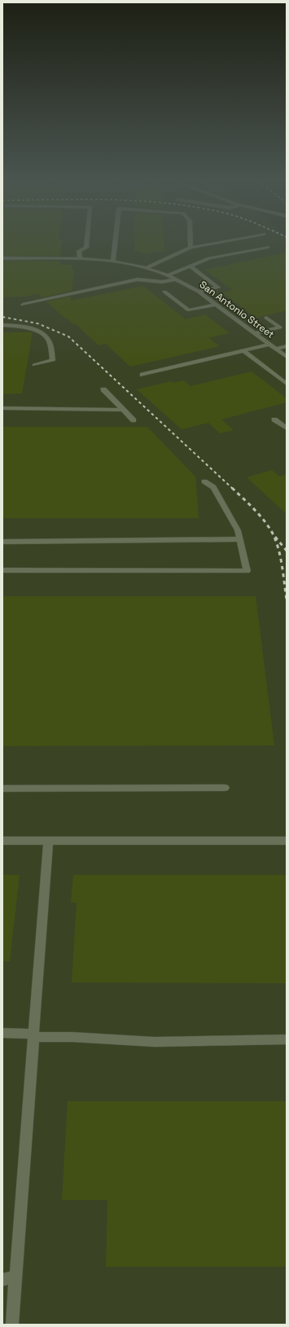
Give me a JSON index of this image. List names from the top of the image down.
{
  "streets": {
    "street": ["San Antonio Street"]
  }
}
